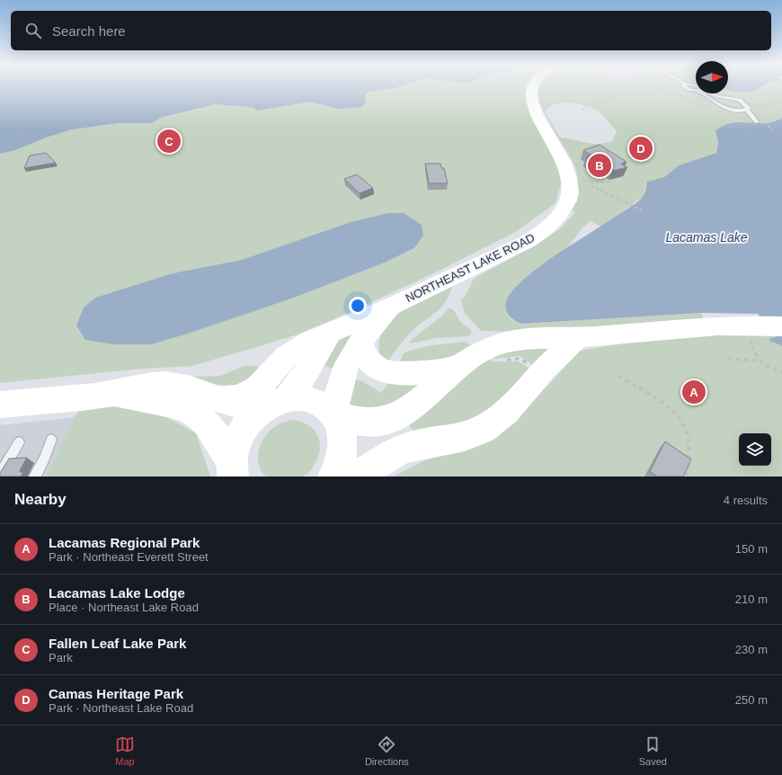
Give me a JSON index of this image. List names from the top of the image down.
{
  "streets": {
    "main road": ["NORTHEAST LAKE ROAD"]
  },
  "water": ["Lacamas Lake"],
  "north": "right",
  "page": {
    "search": "Search here",
    "pins": [
      "C",
      "D",
      "B",
      "A"
    ],
    "heading": ["Nearby", "4 results"],
    "list": [
      {
        "mark": "A",
        "name": "Lacamas Regional Park",
        "note": "Park · Northeast Everett Street",
        "value": "150 m"
      },
      {
        "mark": "B",
        "name": "Lacamas Lake Lodge",
        "note": "Place · Northeast Lake Road",
        "value": "210 m"
      },
      {
        "mark": "C",
        "name": "Fallen Leaf Lake Park",
        "note": "Park",
        "value": "230 m"
      },
      {
        "mark": "D",
        "name": "Camas Heritage Park",
        "note": "Park · Northeast Lake Road",
        "value": "250 m"
      }
    ],
    "nav": ["Map", "Directions", "Saved"]
  }
}
